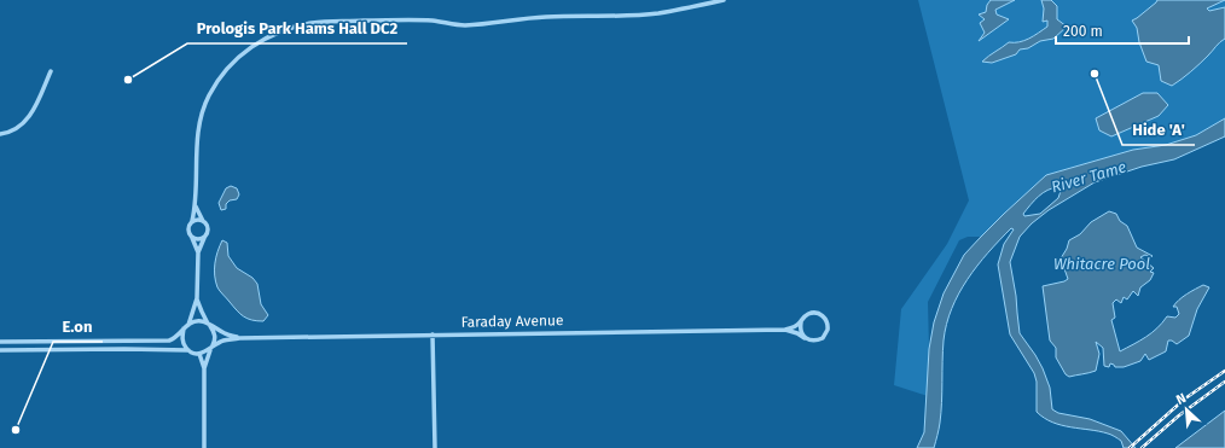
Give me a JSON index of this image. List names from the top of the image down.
{
  "streets": {
    "street": ["Faraday Avenue"]
  },
  "water": ["River Tame", "Whitacre Pool"],
  "places": ["Hide 'A'", "Prologis Park Hams Hall DC2", "E.on"],
  "scale_bar": "200 m",
  "north": "top left"
}
